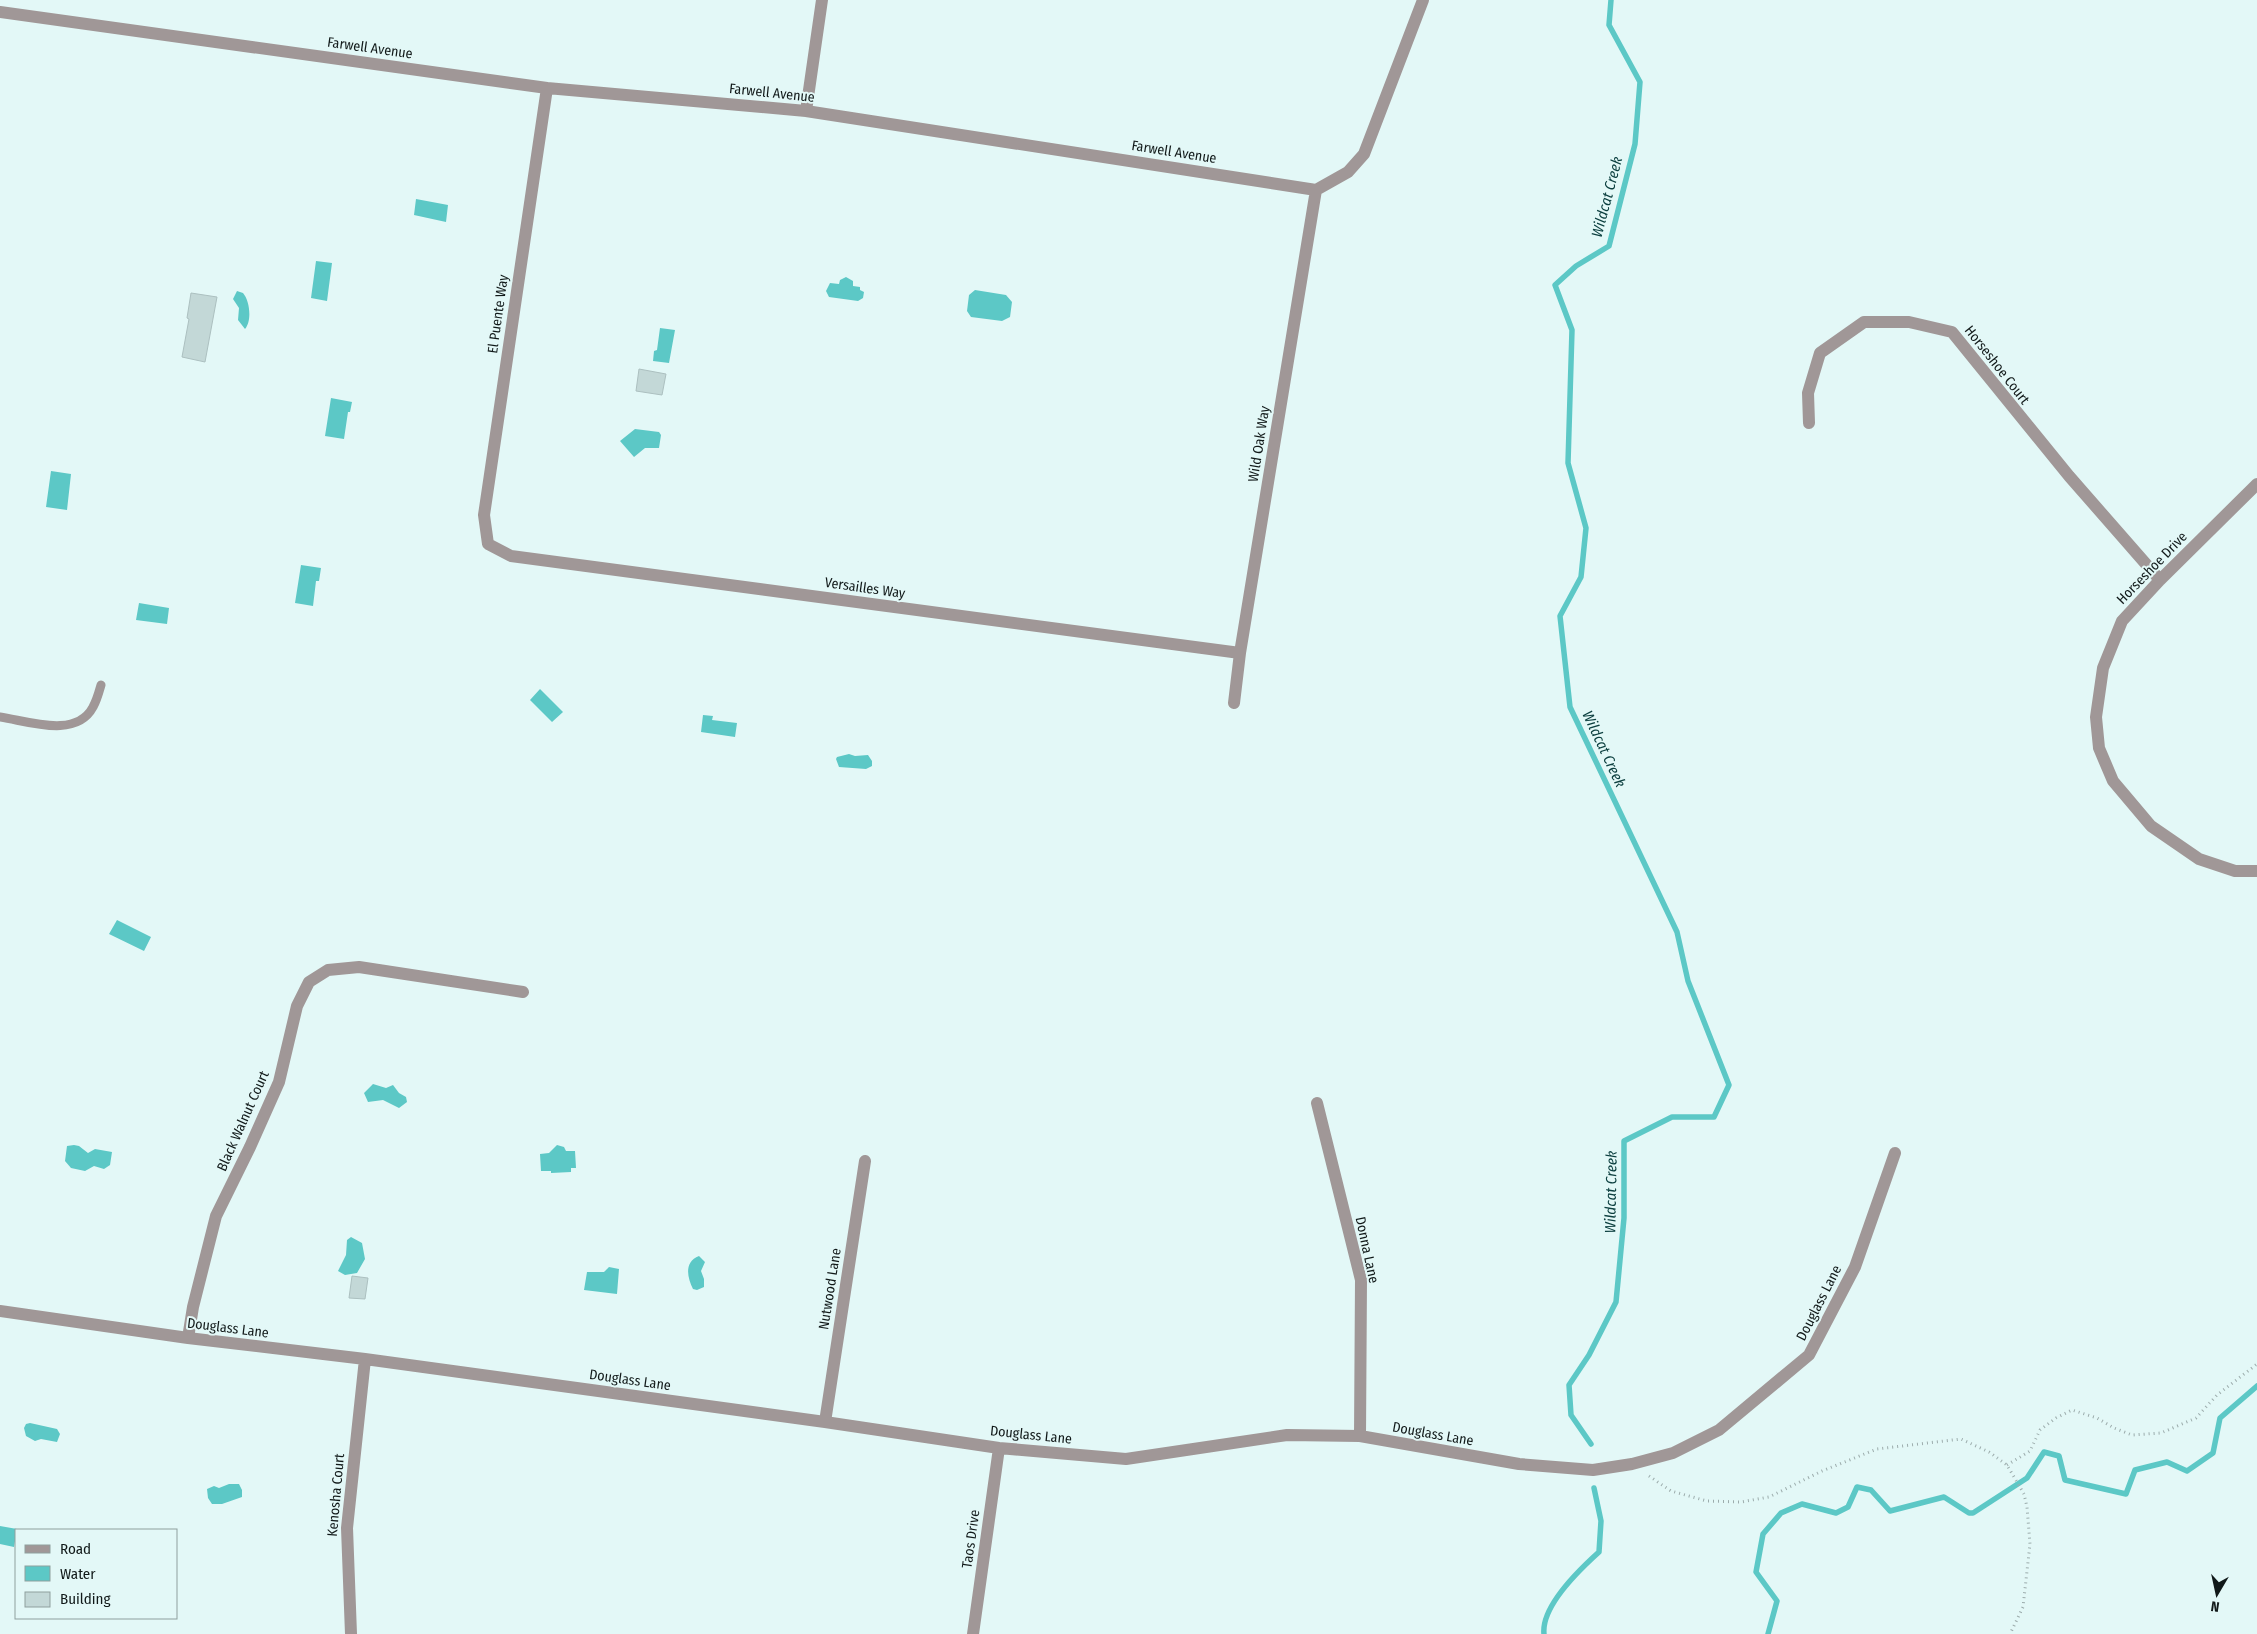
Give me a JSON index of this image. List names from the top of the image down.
{
  "streets": {
    "street": [
      "Farwell Avenue",
      "El Puente Way",
      "Horseshoe Court",
      "Wild Oak Way",
      "Horseshoe Drive",
      "Versailles Way",
      "Black Walnut Court",
      "Donna Lane",
      "Nutwood Lane",
      "Douglass Lane",
      "Kenosha Court",
      "Taos Drive"
    ]
  },
  "crossings": [
    ["Farwell Avenue", "El Puente Way"],
    ["Farwell Avenue", "Wild Oak Way"],
    ["El Puente Way", "Versailles Way"],
    ["Horseshoe Court", "Horseshoe Drive"],
    ["Wild Oak Way", "Versailles Way"],
    ["Black Walnut Court", "Douglass Lane"],
    ["Donna Lane", "Douglass Lane"],
    ["Nutwood Lane", "Douglass Lane"],
    ["Douglass Lane", "Kenosha Court"],
    ["Douglass Lane", "Taos Drive"]
  ],
  "water": ["Wildcat Creek"],
  "legend": ["Road", "Water", "Building"],
  "north": "bottom"
}
